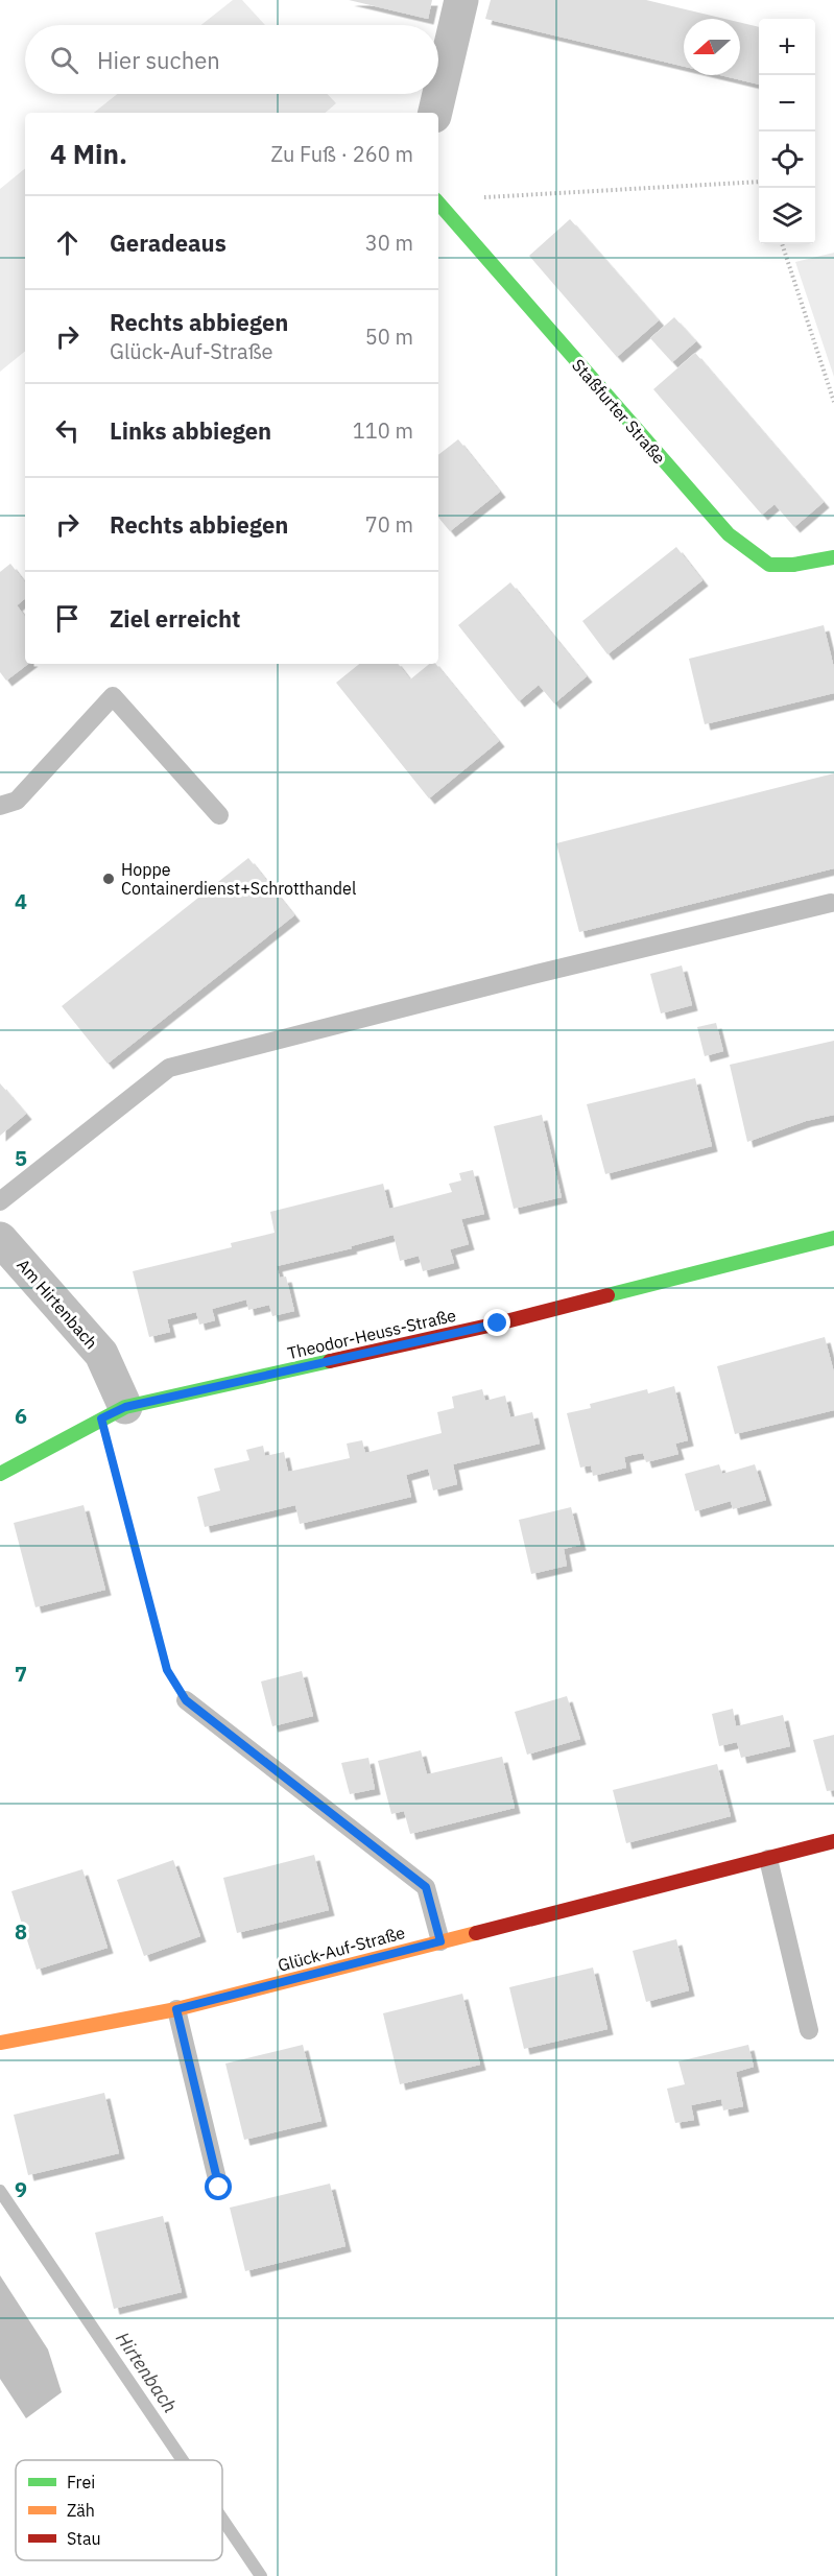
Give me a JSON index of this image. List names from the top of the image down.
{
  "streets": {
    "street": [
      "Staßfurter Straße",
      "Am Hirtenbach",
      "Theodor-Heuss-Straße",
      "Glück-Auf-Straße"
    ]
  },
  "crossings": [
    ["Am Hirtenbach", "Theodor-Heuss-Straße"]
  ],
  "water": ["Hirtenbach"],
  "places": ["Hoppe Containerdienst+Schrotthandel"],
  "legend": ["Frei", "Zäh", "Stau"],
  "north": "left",
  "page": {
    "map_buttons": ["+", "−"],
    "search": "Hier suchen",
    "heading": ["4 Min.", "Zu Fuß · 260 m"],
    "list": [
      ["Geradeaus", "30 m"],
      ["Rechts abbiegen", "Glück-Auf-Straße", "50 m"],
      ["Links abbiegen", "110 m"],
      ["Rechts abbiegen", "70 m"],
      "Ziel erreicht"
    ]
  },
  "grid": {
    "rows": [
      "4",
      "5",
      "6",
      "7",
      "8",
      "9"
    ]
  }
}
